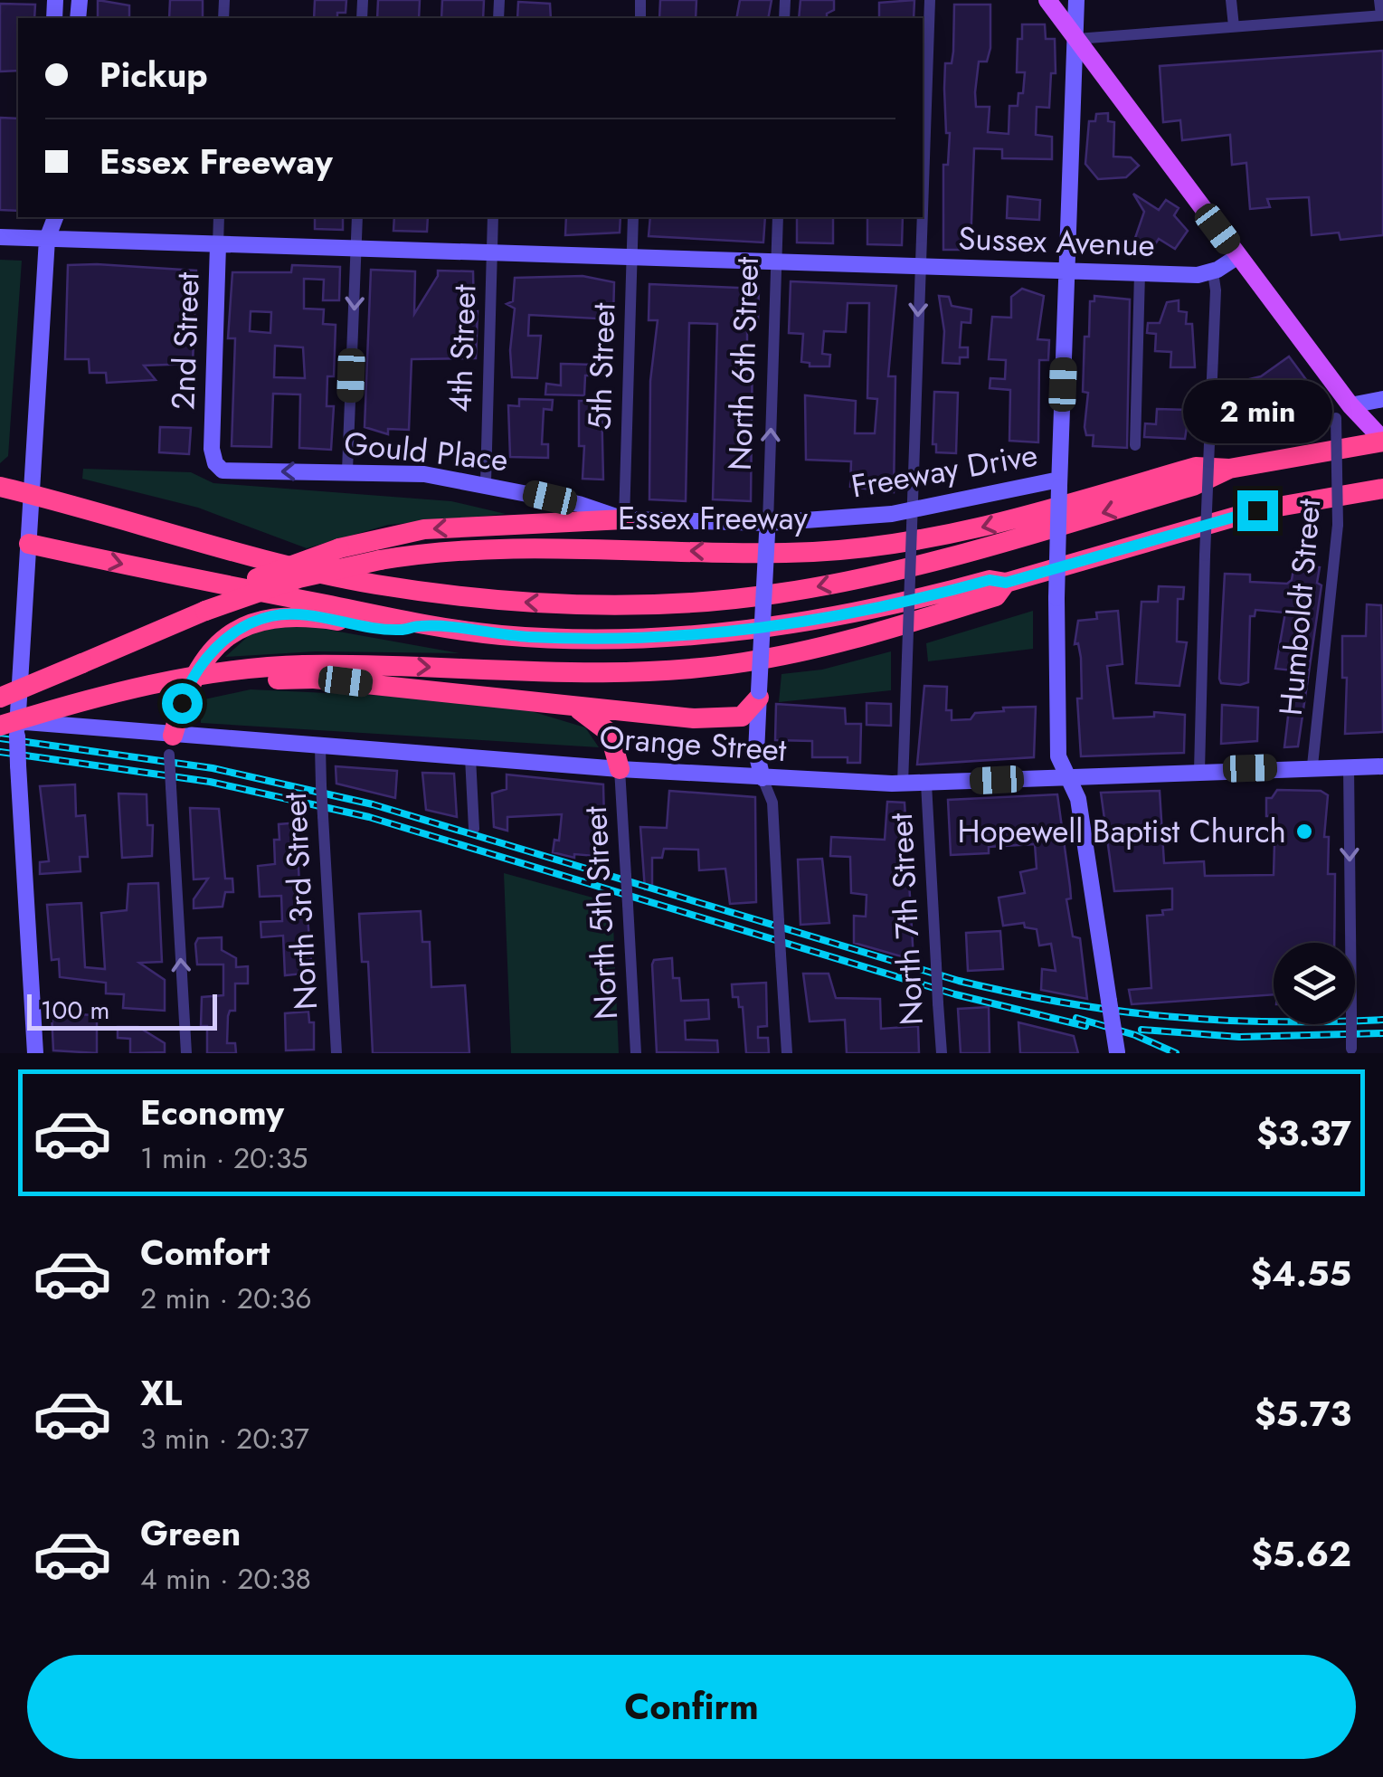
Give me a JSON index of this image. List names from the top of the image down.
{
  "streets": {
    "highway": ["Essex Freeway"],
    "street": [
      "Sussex Avenue",
      "2nd Street",
      "4th Street",
      "North 6th Street",
      "5th Street",
      "Gould Place",
      "Freeway Drive",
      "Humboldt Street",
      "Orange Street",
      "North 3rd Street",
      "North 5th Street",
      "North 7th Street"
    ]
  },
  "crossings": [
    ["Sussex Avenue", "2nd Street"],
    ["Sussex Avenue", "4th Street"],
    ["Sussex Avenue", "North 6th Street"],
    ["Sussex Avenue", "5th Street"],
    ["Sussex Avenue", "North 7th Street"],
    ["2nd Street", "Gould Place"],
    ["4th Street", "Gould Place"],
    ["North 6th Street", "Freeway Drive"],
    ["North 6th Street", "Orange Street"],
    ["5th Street", "Gould Place"],
    ["5th Street", "Freeway Drive"],
    ["Gould Place", "Freeway Drive"],
    ["Freeway Drive", "North 7th Street"],
    ["Humboldt Street", "Orange Street"],
    ["Orange Street", "North 3rd Street"],
    ["Orange Street", "North 5th Street"],
    ["Orange Street", "North 7th Street"]
  ],
  "places": ["Hopewell Baptist Church"],
  "scale_bar": "100 m",
  "page": {
    "banner": ["Pickup", "Essex Freeway"],
    "bubble": "2 min",
    "scale": "100 m",
    "list": [
      {
        "name": "Economy",
        "note": "1 min · 20:35",
        "value": "$3.37"
      },
      {
        "name": "Comfort",
        "note": "2 min · 20:36",
        "value": "$4.55"
      },
      {
        "name": "XL",
        "note": "3 min · 20:37",
        "value": "$5.73"
      },
      {
        "name": "Green",
        "note": "4 min · 20:38",
        "value": "$5.62"
      }
    ],
    "buttons": "Confirm"
  }
}
